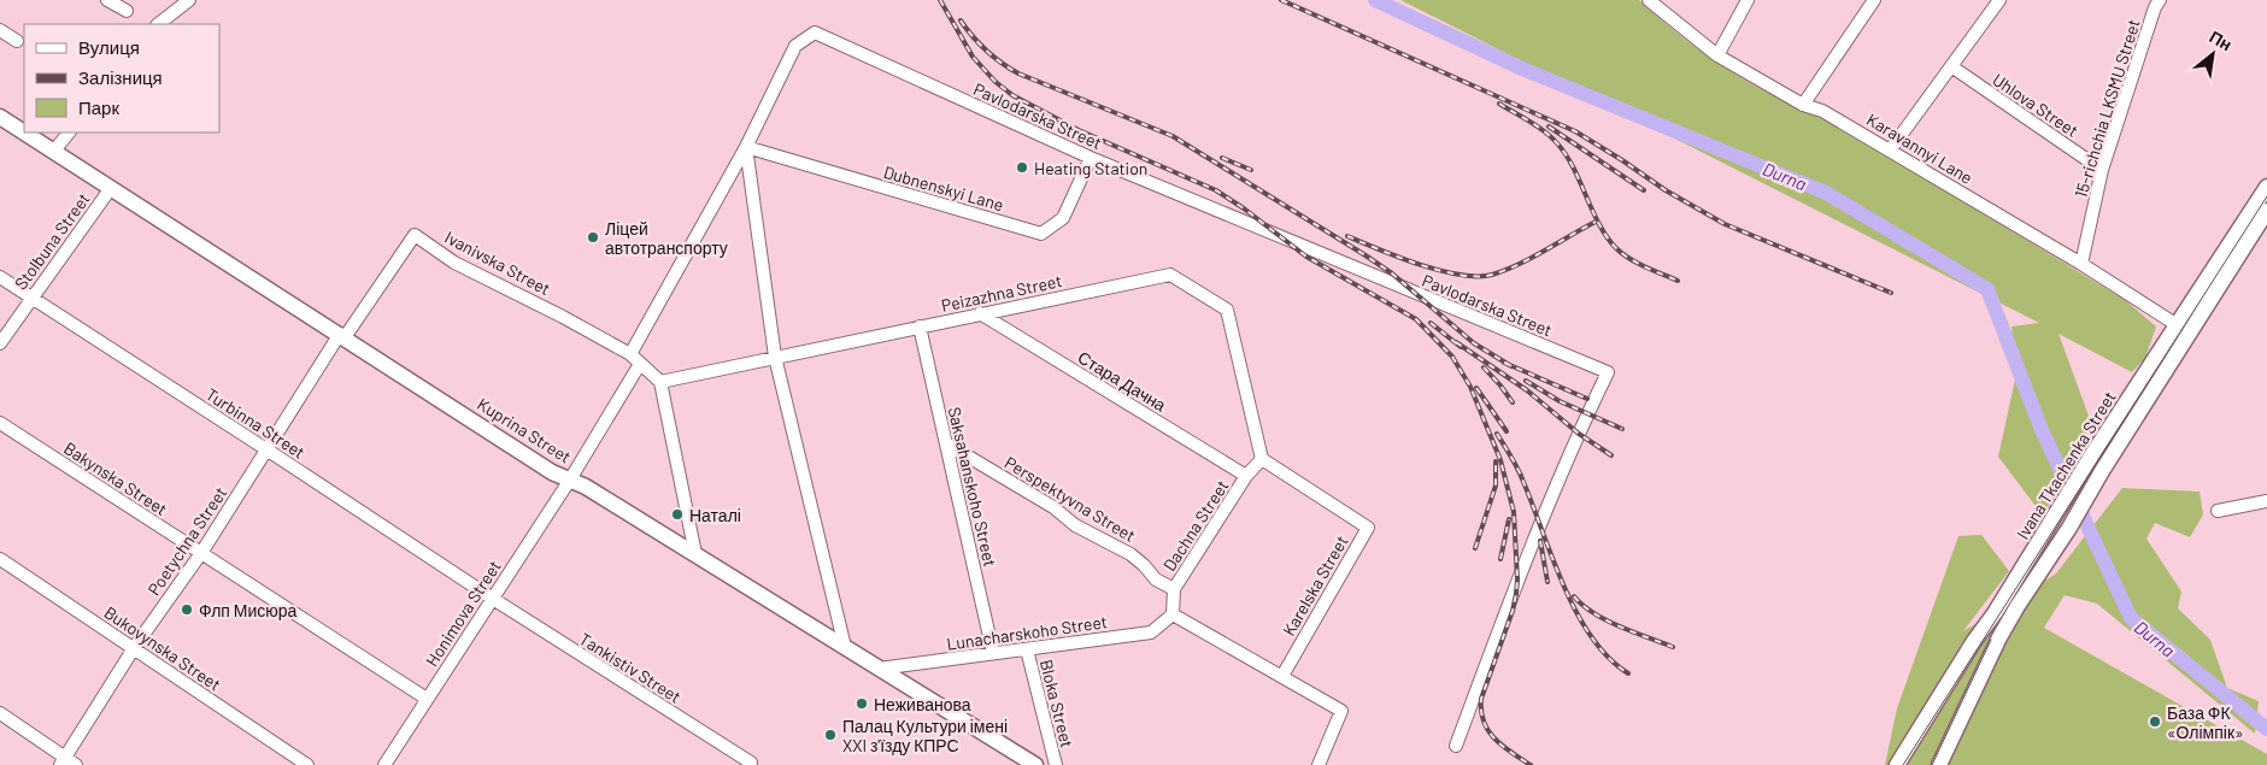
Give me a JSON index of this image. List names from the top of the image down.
{
  "streets": {
    "main road": ["Kuprina Street", "Ivana Tkachenka Street"],
    "street": [
      "Uhlova Street",
      "15-richchia LKSMU Street",
      "Pavlodarska Street",
      "Karavannyi Lane",
      "Dubnenskyi Lane",
      "Stolbuna Street",
      "Ivanivska Street",
      "Peizazhna Street",
      "Стара Дачна",
      "Turbinna Street",
      "Bakynska Street",
      "Saksahanskoho Street",
      "Perspektyvna Street",
      "Dachna Street",
      "Poetychna Street",
      "Karelska Street",
      "Honimova Street",
      "Lunacharskoho Street",
      "Bukovynska Street",
      "Tankistiv Street",
      "Bloka Street"
    ]
  },
  "crossings": [
    ["Uhlova Street", "15-richchia LKSMU Street"],
    ["15-richchia LKSMU Street", "Karavannyi Lane"],
    ["Pavlodarska Street", "Dubnenskyi Lane"],
    ["Karavannyi Lane", "Ivana Tkachenka Street"],
    ["Stolbuna Street", "Turbinna Street"],
    ["Stolbuna Street", "Kuprina Street"],
    ["Ivanivska Street", "Kuprina Street"],
    ["Ivanivska Street", "Poetychna Street"],
    ["Peizazhna Street", "Стара Дачна"],
    ["Peizazhna Street", "Saksahanskoho Street"],
    ["Peizazhna Street", "Dachna Street"],
    ["Peizazhna Street", "Karelska Street"],
    ["Стара Дачна", "Dachna Street"],
    ["Turbinna Street", "Poetychna Street"],
    ["Turbinna Street", "Honimova Street"],
    ["Turbinna Street", "Tankistiv Street"],
    ["Kuprina Street", "Poetychna Street"],
    ["Kuprina Street", "Honimova Street"],
    ["Kuprina Street", "Lunacharskoho Street"],
    ["Bakynska Street", "Poetychna Street"],
    ["Bakynska Street", "Honimova Street"],
    ["Saksahanskoho Street", "Perspektyvna Street"],
    ["Saksahanskoho Street", "Lunacharskoho Street"],
    ["Perspektyvna Street", "Dachna Street"],
    ["Dachna Street", "Karelska Street"],
    ["Dachna Street", "Lunacharskoho Street"],
    ["Poetychna Street", "Bukovynska Street"],
    ["Honimova Street", "Tankistiv Street"],
    ["Lunacharskoho Street", "Bloka Street"]
  ],
  "water": ["Durna"],
  "places": [
    "Heating Station",
    "Ліцей автотранспорту",
    "Наталі",
    "Флп Мисюра",
    "Неживанова",
    "База ФК «Олімпік»",
    "Палац Культури імені XXI з'їзду КПРС"
  ],
  "legend": ["Вулиця", "Залізниця", "Парк"],
  "north": "top right"
}
